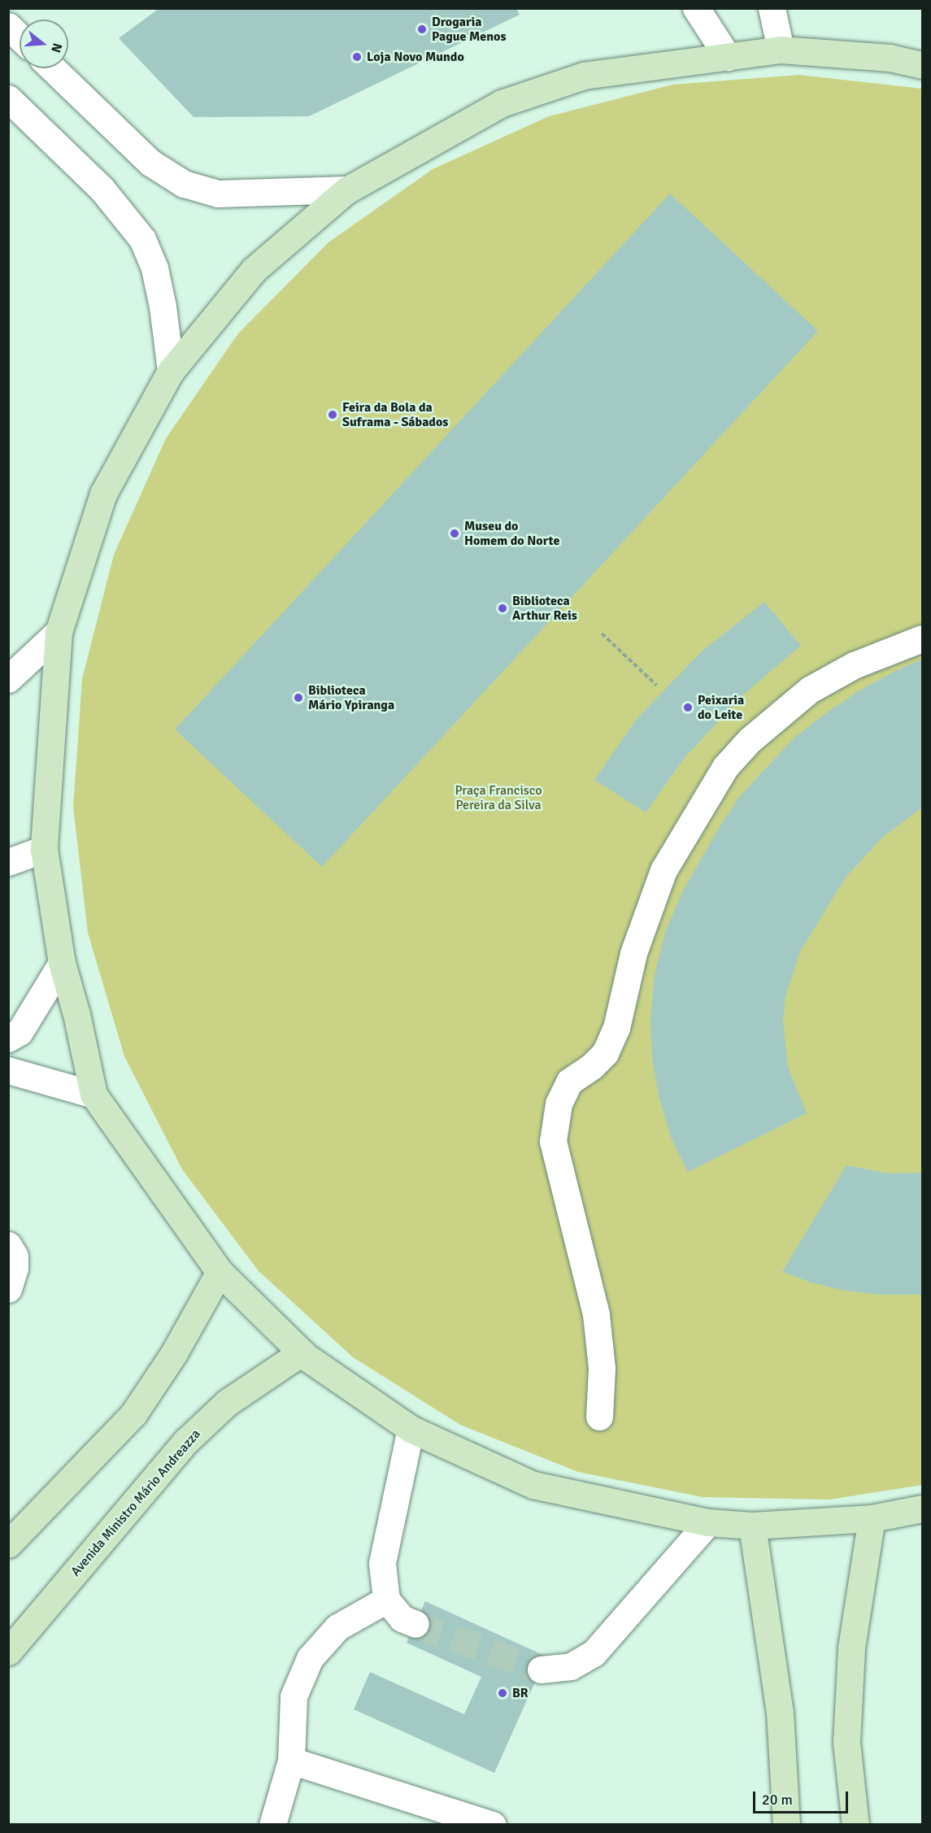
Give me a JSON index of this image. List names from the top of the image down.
{
  "streets": {
    "main road": ["Avenida Ministro Mário Andreazza"]
  },
  "parks": ["Praça Francisco Pereira da Silva"],
  "places": [
    "Drogaria Pague Menos",
    "Loja Novo Mundo",
    "Feira da Bola da Suframa - Sábados",
    "Museu do Homem do Norte",
    "Biblioteca Arthur Reis",
    "Biblioteca Mário Ypiranga",
    "Peixaria do Leite",
    "BR"
  ],
  "scale_bar": "20 m",
  "north": "right"
}
